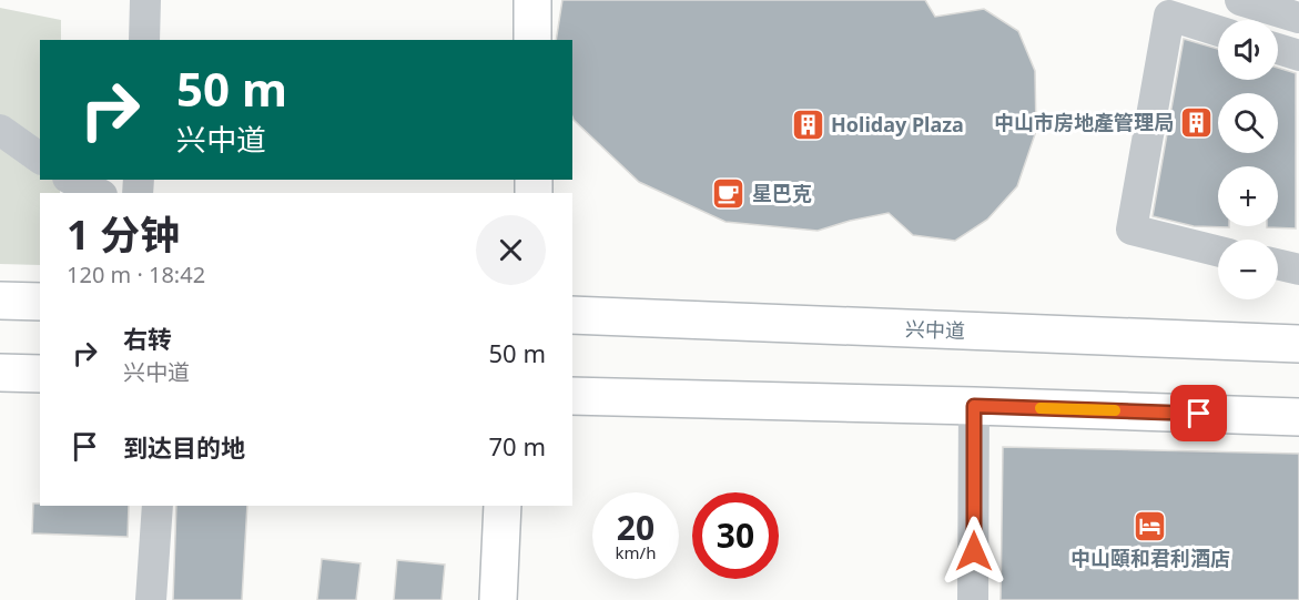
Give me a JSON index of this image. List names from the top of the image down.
{
  "streets": {
    "main road": ["兴中道"]
  },
  "places": {
    "building": ["中山市房地產管理局", "Holiday Plaza"],
    "cafe": ["星巴克"],
    "hotel": ["中山頤和君利酒店"]
  },
  "page": {
    "map_buttons": ["+", "−"],
    "turn": ["50 m", "兴中道"],
    "heading": ["1 分钟", "120 m · 18:42"],
    "list": [
      {
        "name": "右转",
        "note": "兴中道",
        "value": "50 m"
      },
      {
        "name": "到达目的地",
        "value": "70 m"
      }
    ],
    "speed": "20 km/h",
    "limit": "30"
  }
}
